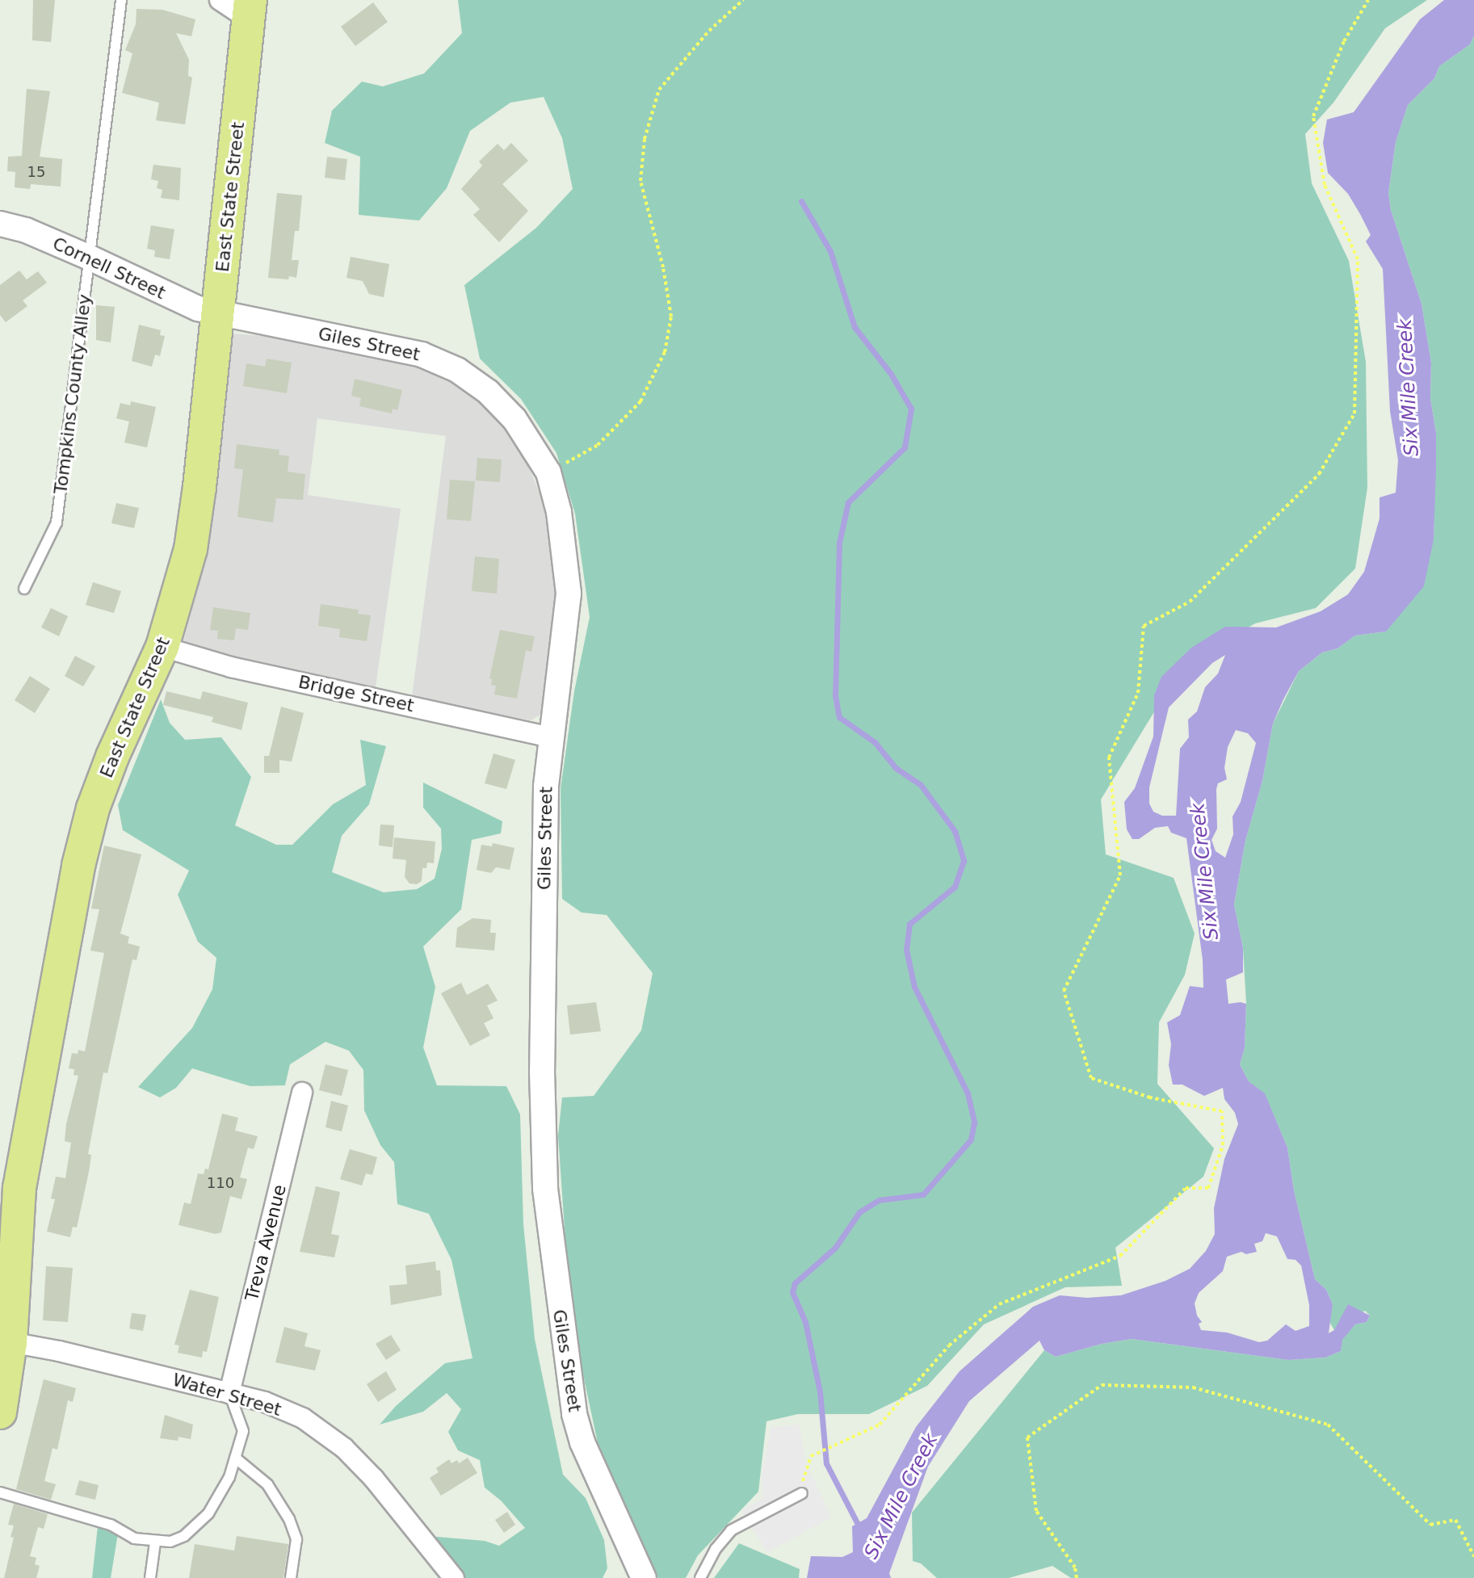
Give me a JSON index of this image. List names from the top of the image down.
{
  "streets": {
    "highway": ["East State Street"],
    "street": [
      "Cornell Street",
      "Giles Street",
      "Bridge Street",
      "Treva Avenue",
      "Water Street"
    ],
    "lane": ["Tompkins County Alley"]
  },
  "crossings": [
    ["East State Street", "Cornell Street"],
    ["East State Street", "Giles Street"],
    ["East State Street", "Bridge Street"],
    ["East State Street", "Water Street"],
    ["Cornell Street", "Giles Street"],
    ["Cornell Street", "Tompkins County Alley"],
    ["Giles Street", "Bridge Street"],
    ["Treva Avenue", "Water Street"]
  ],
  "water": ["Six Mile Creek"],
  "house_numbers": ["15", "110"]
}
